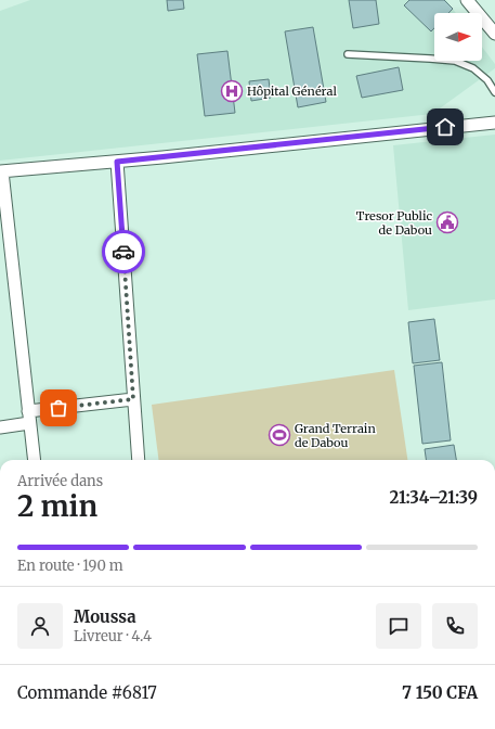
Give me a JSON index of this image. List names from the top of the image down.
{
  "places": {
    "hospital": ["Hôpital Général"],
    "public building": ["Tresor Public de Dabou"],
    "sports": ["Grand Terrain de Dabou"]
  },
  "north": "right",
  "page": {
    "heading": ["2 min", "Arrivée dans", "21:34–21:39"],
    "panel": [
      "Moussa",
      "Livreur · 4.4",
      "Commande #6817",
      "7 150 CFA"
    ],
    "bar": "En route · 190 m"
  }
}
